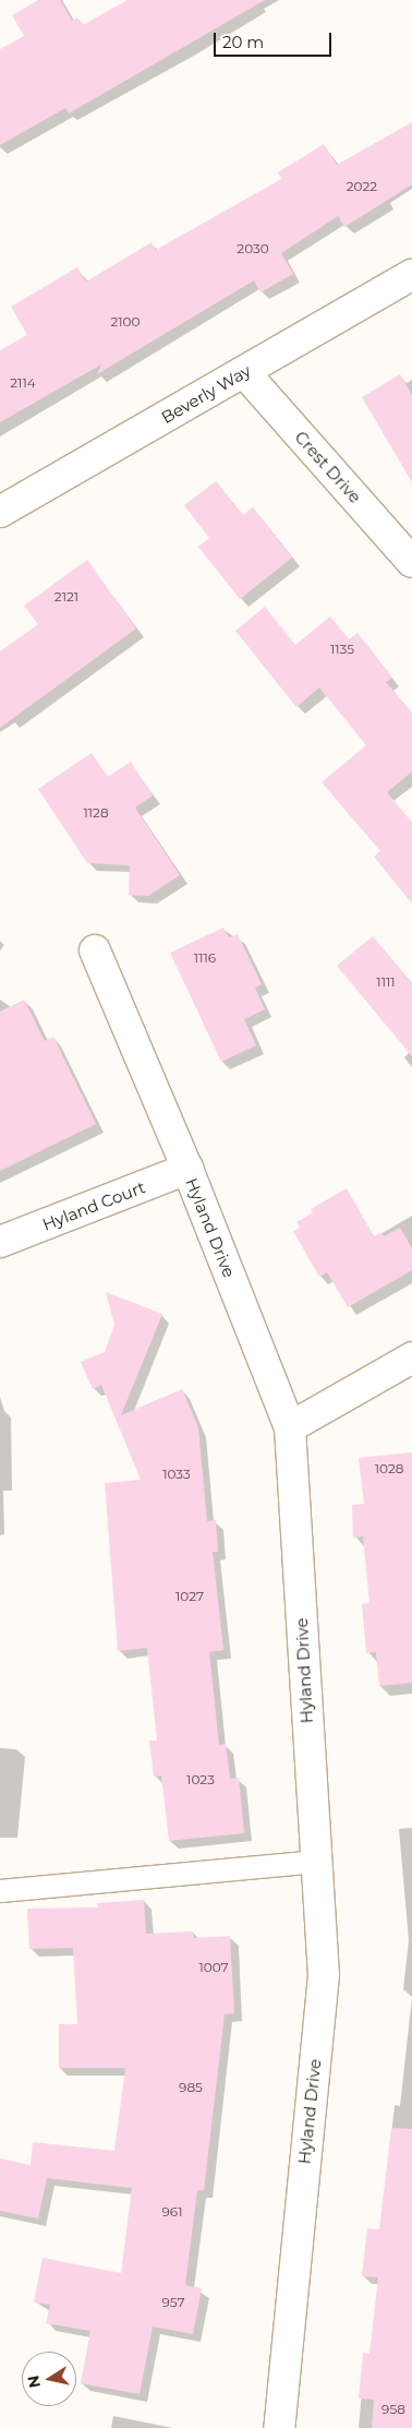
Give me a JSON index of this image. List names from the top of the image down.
{
  "streets": {
    "street": [
      "Beverly Way",
      "Crest Drive",
      "Hyland Court",
      "Hyland Drive"
    ]
  },
  "crossings": [
    ["Beverly Way", "Crest Drive"],
    ["Hyland Court", "Hyland Drive"]
  ],
  "house_numbers": [
    "2022",
    "2030",
    "2100",
    "2114",
    "2121",
    "1135",
    "1128",
    "1116",
    "1111",
    "1028",
    "1033",
    "1027",
    "1023",
    "1007",
    "985",
    "961",
    "957",
    "958"
  ],
  "scale_bar": "20 m",
  "north": "left"
}
